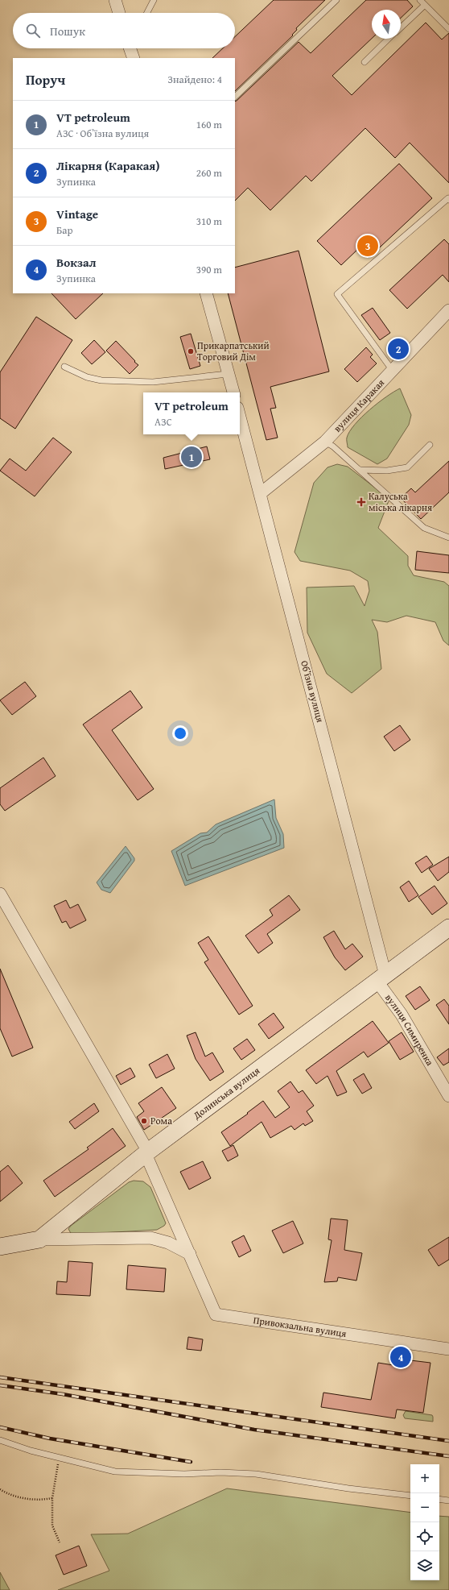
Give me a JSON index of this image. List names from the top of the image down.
{
  "streets": {
    "main road": ["Долинська вулиця"],
    "street": [
      "вулиця Каракая",
      "Обʼїзна вулиця",
      "вулиця Симиренка",
      "Привокзальна вулиця"
    ]
  },
  "crossings": [
    ["вулиця Каракая", "Обʼїзна вулиця"],
    ["Обʼїзна вулиця", "вулиця Симиренка"],
    ["Обʼїзна вулиця", "Долинська вулиця"],
    ["вулиця Симиренка", "Долинська вулиця"],
    ["Долинська вулиця", "Привокзальна вулиця"]
  ],
  "places": {
    "other": ["Прикарпатський Торговий Дім", "Рома"],
    "health": ["Калуська міська лікарня"]
  },
  "north": "top",
  "page": {
    "search": "Пошук",
    "heading": ["Поруч", "Знайдено: 4"],
    "list": [
      {
        "mark": "1",
        "name": "VT petroleum",
        "note": "АЗС · Обʼїзна вулиця",
        "value": "160 m"
      },
      {
        "mark": "2",
        "name": "Лікарня (Каракая)",
        "note": "Зупинка",
        "value": "260 m"
      },
      {
        "mark": "3",
        "name": "Vintage",
        "note": "Бар",
        "value": "310 m"
      },
      {
        "mark": "4",
        "name": "Вокзал",
        "note": "Зупинка",
        "value": "390 m"
      }
    ],
    "pins": [
      "3",
      "2",
      "1",
      "4"
    ],
    "popup": ["VT petroleum", "АЗС"],
    "map_buttons": ["+", "−"]
  }
}
